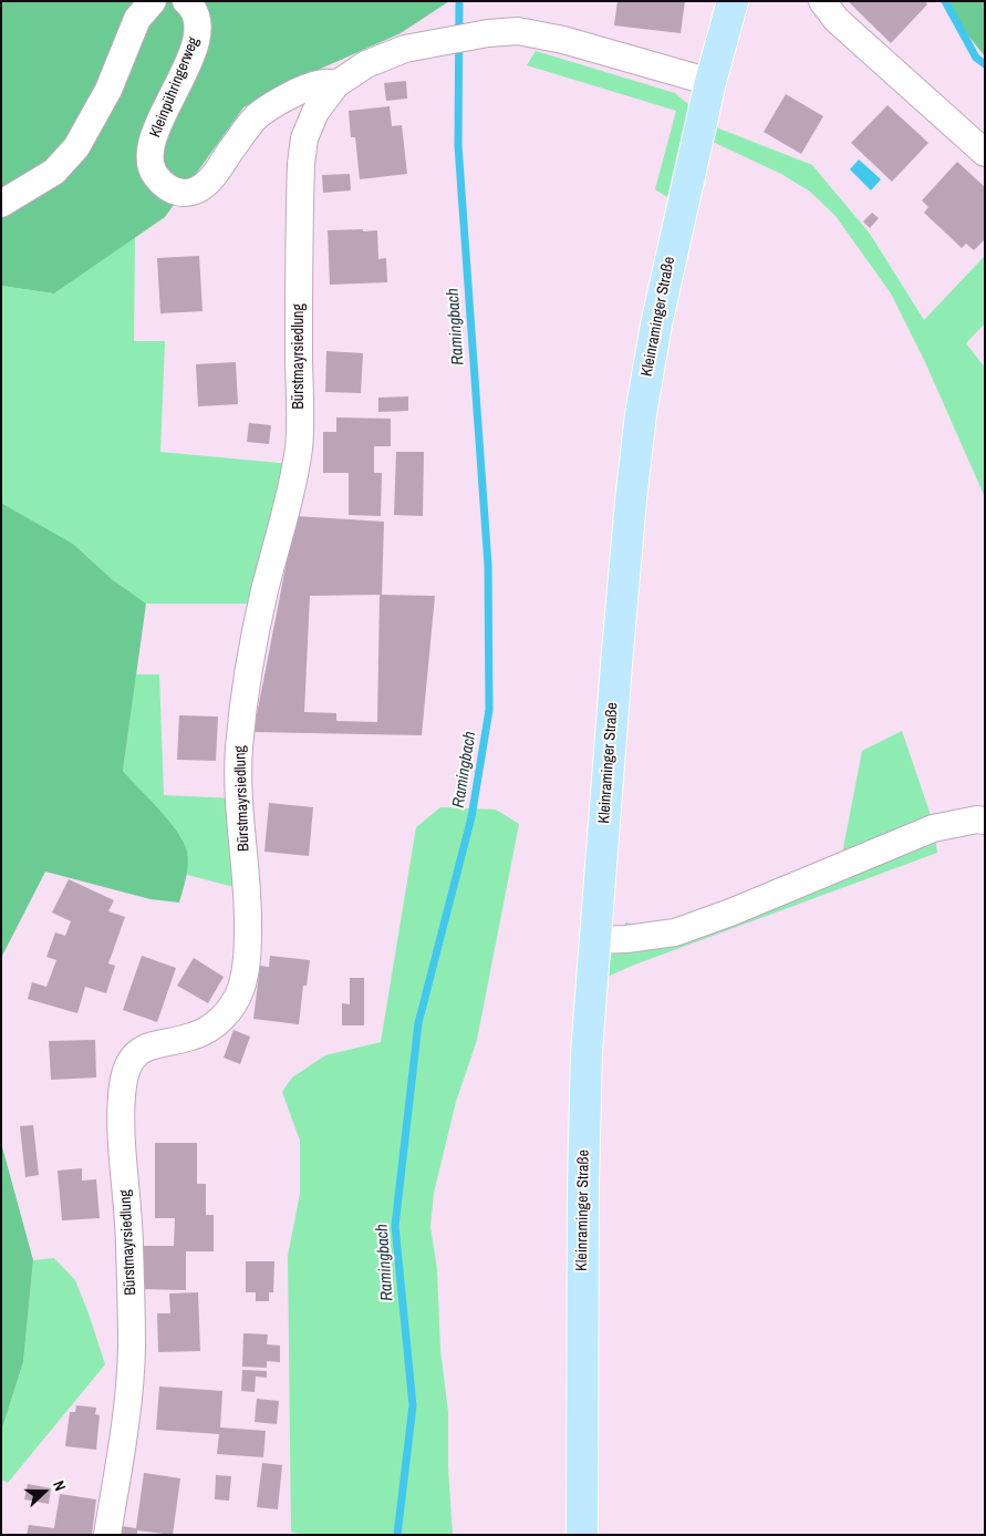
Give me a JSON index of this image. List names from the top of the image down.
{
  "streets": {
    "main road": ["Kleinraminger Straße"],
    "street": ["Kleinpühringerweg", "Bürstmayrsiedlung"]
  },
  "crossings": [
    ["Kleinpühringerweg", "Bürstmayrsiedlung"],
    ["Kleinraminger Straße", "Bürstmayrsiedlung"]
  ],
  "water": ["Ramingbach"],
  "north": "right"
}
